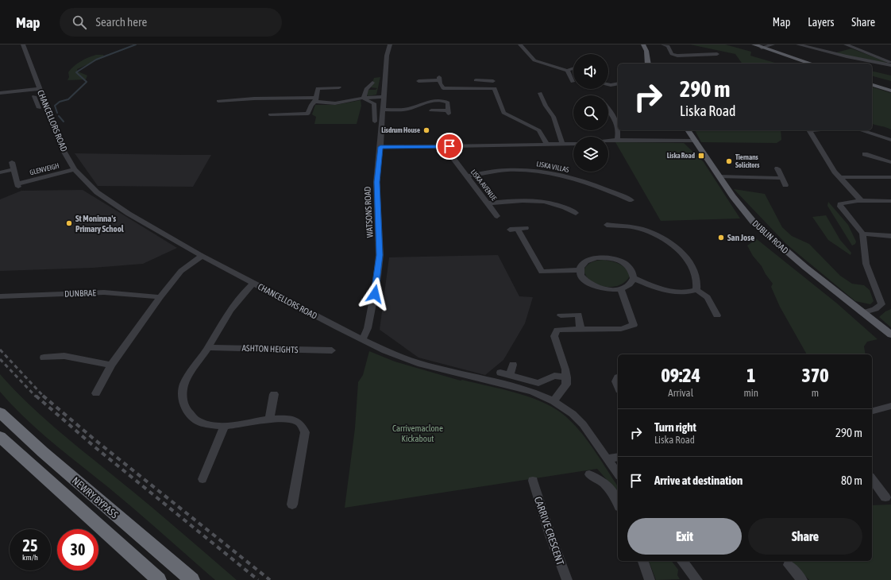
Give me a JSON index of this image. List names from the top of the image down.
{
  "streets": {
    "highway": ["NEWRY BYPASS"],
    "main road": ["DUBLIN ROAD"],
    "street": [
      "CHANCELLORS ROAD",
      "LISKA VILLAS",
      "GLENVEIGH",
      "LISKA AVENUE",
      "WATSONS ROAD",
      "DUNBRAE",
      "ASHTON HEIGHTS",
      "CARRIVE CRESCENT"
    ]
  },
  "crossings": [
    ["CHANCELLORS ROAD", "GLENVEIGH"],
    ["CHANCELLORS ROAD", "WATSONS ROAD"],
    ["LISKA VILLAS", "LISKA AVENUE"]
  ],
  "parks": ["Carrivemaclone Kickabout"],
  "places": {
    "other": [
      "Lisdrum House",
      "Tiernans Solicitors",
      "St Moninna's Primary School",
      "San Jose"
    ],
    "transit": ["Liska Road"]
  },
  "page": {
    "header": "Map",
    "search": "Search here",
    "nav": ["Map", "Layers", "Share"],
    "turn": ["290 m", "Liska Road"],
    "eta": [
      "09:24",
      "Arrival",
      "1",
      "min",
      "370",
      "m"
    ],
    "list": [
      {
        "name": "Turn right",
        "note": "Liska Road",
        "value": "290 m"
      },
      {
        "name": "Arrive at destination",
        "value": "80 m"
      }
    ],
    "buttons": ["Exit", "Share"],
    "speed": "25 km/h",
    "limit": "30"
  }
}
